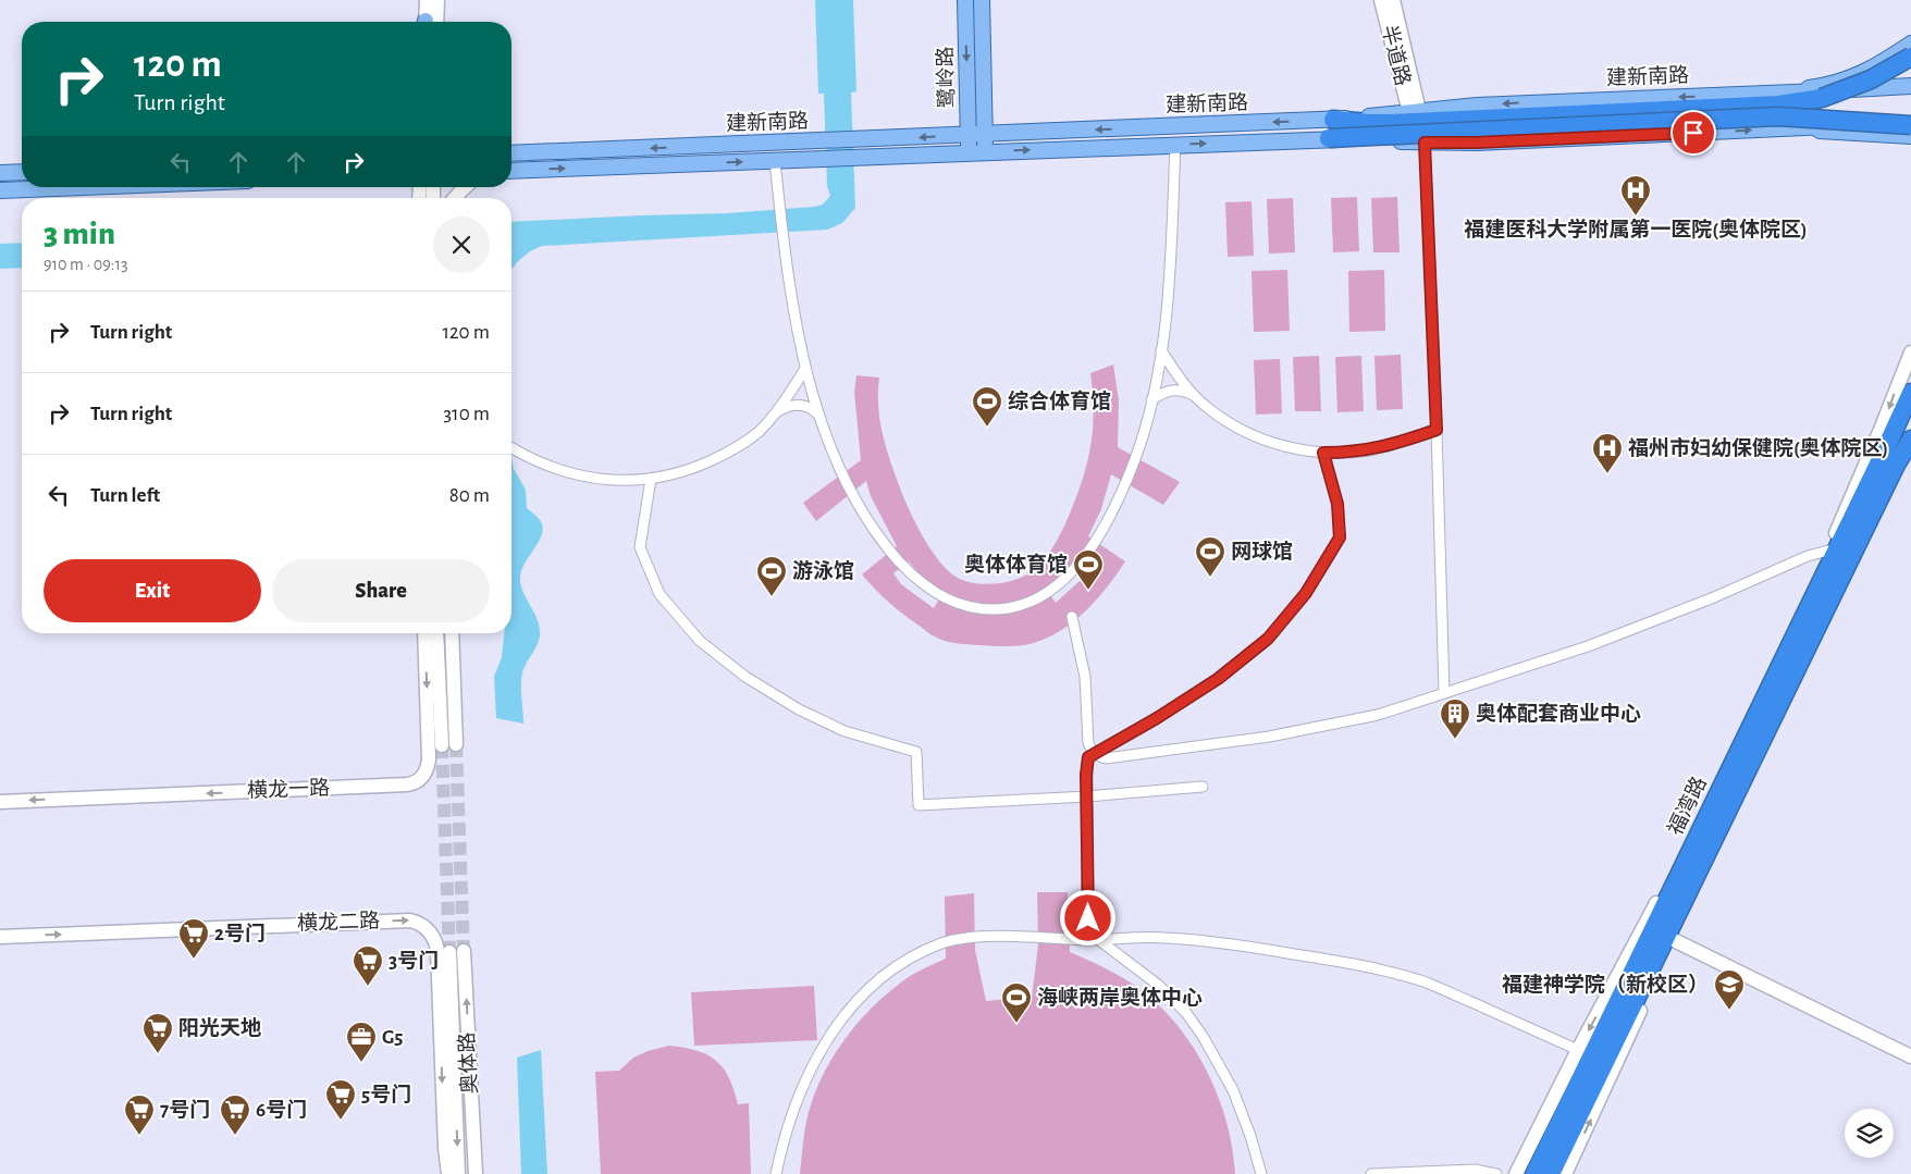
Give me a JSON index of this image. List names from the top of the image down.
{
  "streets": {
    "highway": ["福湾路"],
    "main road": [
      "半道路",
      "鹭岭路",
      "建新南路",
      "横龙一路",
      "横龙二路",
      "奥体路"
    ]
  },
  "crossings": [
    ["半道路", "建新南路"],
    ["鹭岭路", "建新南路"],
    ["横龙二路", "奥体路"]
  ],
  "one_way": ["横龙一路"],
  "places": {
    "hospital": ["福建医科大学附属第一医院(奥体院区)", "福州市妇幼保健院(奥体院区)"],
    "sports": [
      "综合体育馆",
      "网球馆",
      "奥体体育馆",
      "游泳馆",
      "海峡两岸奥体中心"
    ],
    "building": ["奥体配套商业中心"],
    "supermarket": [
      "2号门",
      "3号门",
      "阳光天地",
      "5号门",
      "7号门",
      "6号门"
    ],
    "school or university": ["福建神学院（新校区）"],
    "office": ["G5"]
  },
  "page": {
    "turn": ["120 m", "Turn right"],
    "heading": ["3 min", "910 m · 09:13"],
    "list": [
      {
        "name": "Turn right",
        "value": "120 m"
      },
      {
        "name": "Turn right",
        "value": "310 m"
      },
      {
        "name": "Turn left",
        "value": "80 m"
      }
    ],
    "buttons": ["Exit", "Share"]
  }
}
